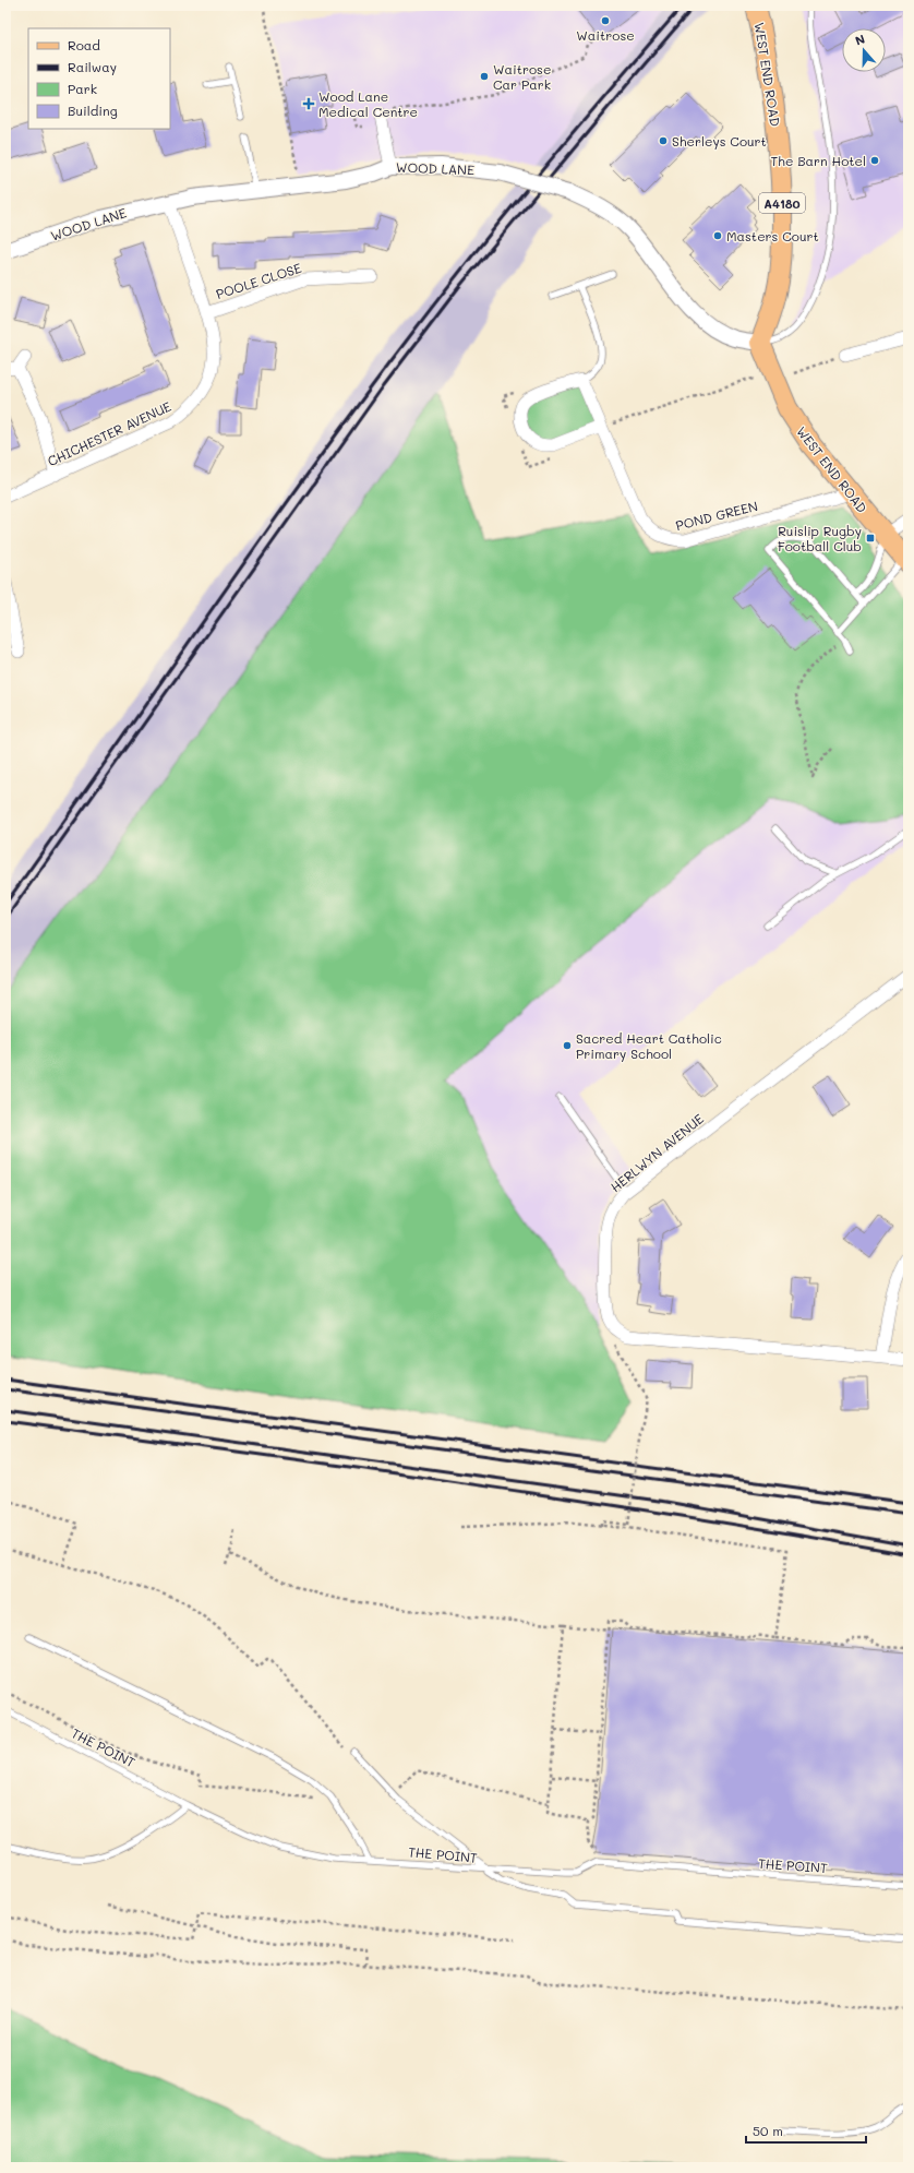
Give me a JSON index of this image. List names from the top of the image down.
{
  "streets": {
    "main road": ["WEST END ROAD", "A4180"],
    "street": [
      "WOOD LANE",
      "POOLE CLOSE",
      "CHICHESTER AVENUE",
      "POND GREEN",
      "HERLWYN AVENUE"
    ],
    "lane": ["THE POINT"]
  },
  "crossings": [
    ["WEST END ROAD", "WOOD LANE"],
    ["WEST END ROAD", "POND GREEN"],
    ["WOOD LANE", "CHICHESTER AVENUE"],
    ["POOLE CLOSE", "CHICHESTER AVENUE"]
  ],
  "places": {
    "other": [
      "Waitrose",
      "Waitrose Car Park",
      "Sherleys Court",
      "The Barn Hotel",
      "Masters Court",
      "Sacred Heart Catholic Primary School"
    ],
    "health": ["Wood Lane Medical Centre"],
    "transit": ["Ruislip Rugby Football Club"]
  },
  "legend": [
    "Road",
    "Railway",
    "Park",
    "Building"
  ],
  "scale_bar": "50 m",
  "north": "top"
}
